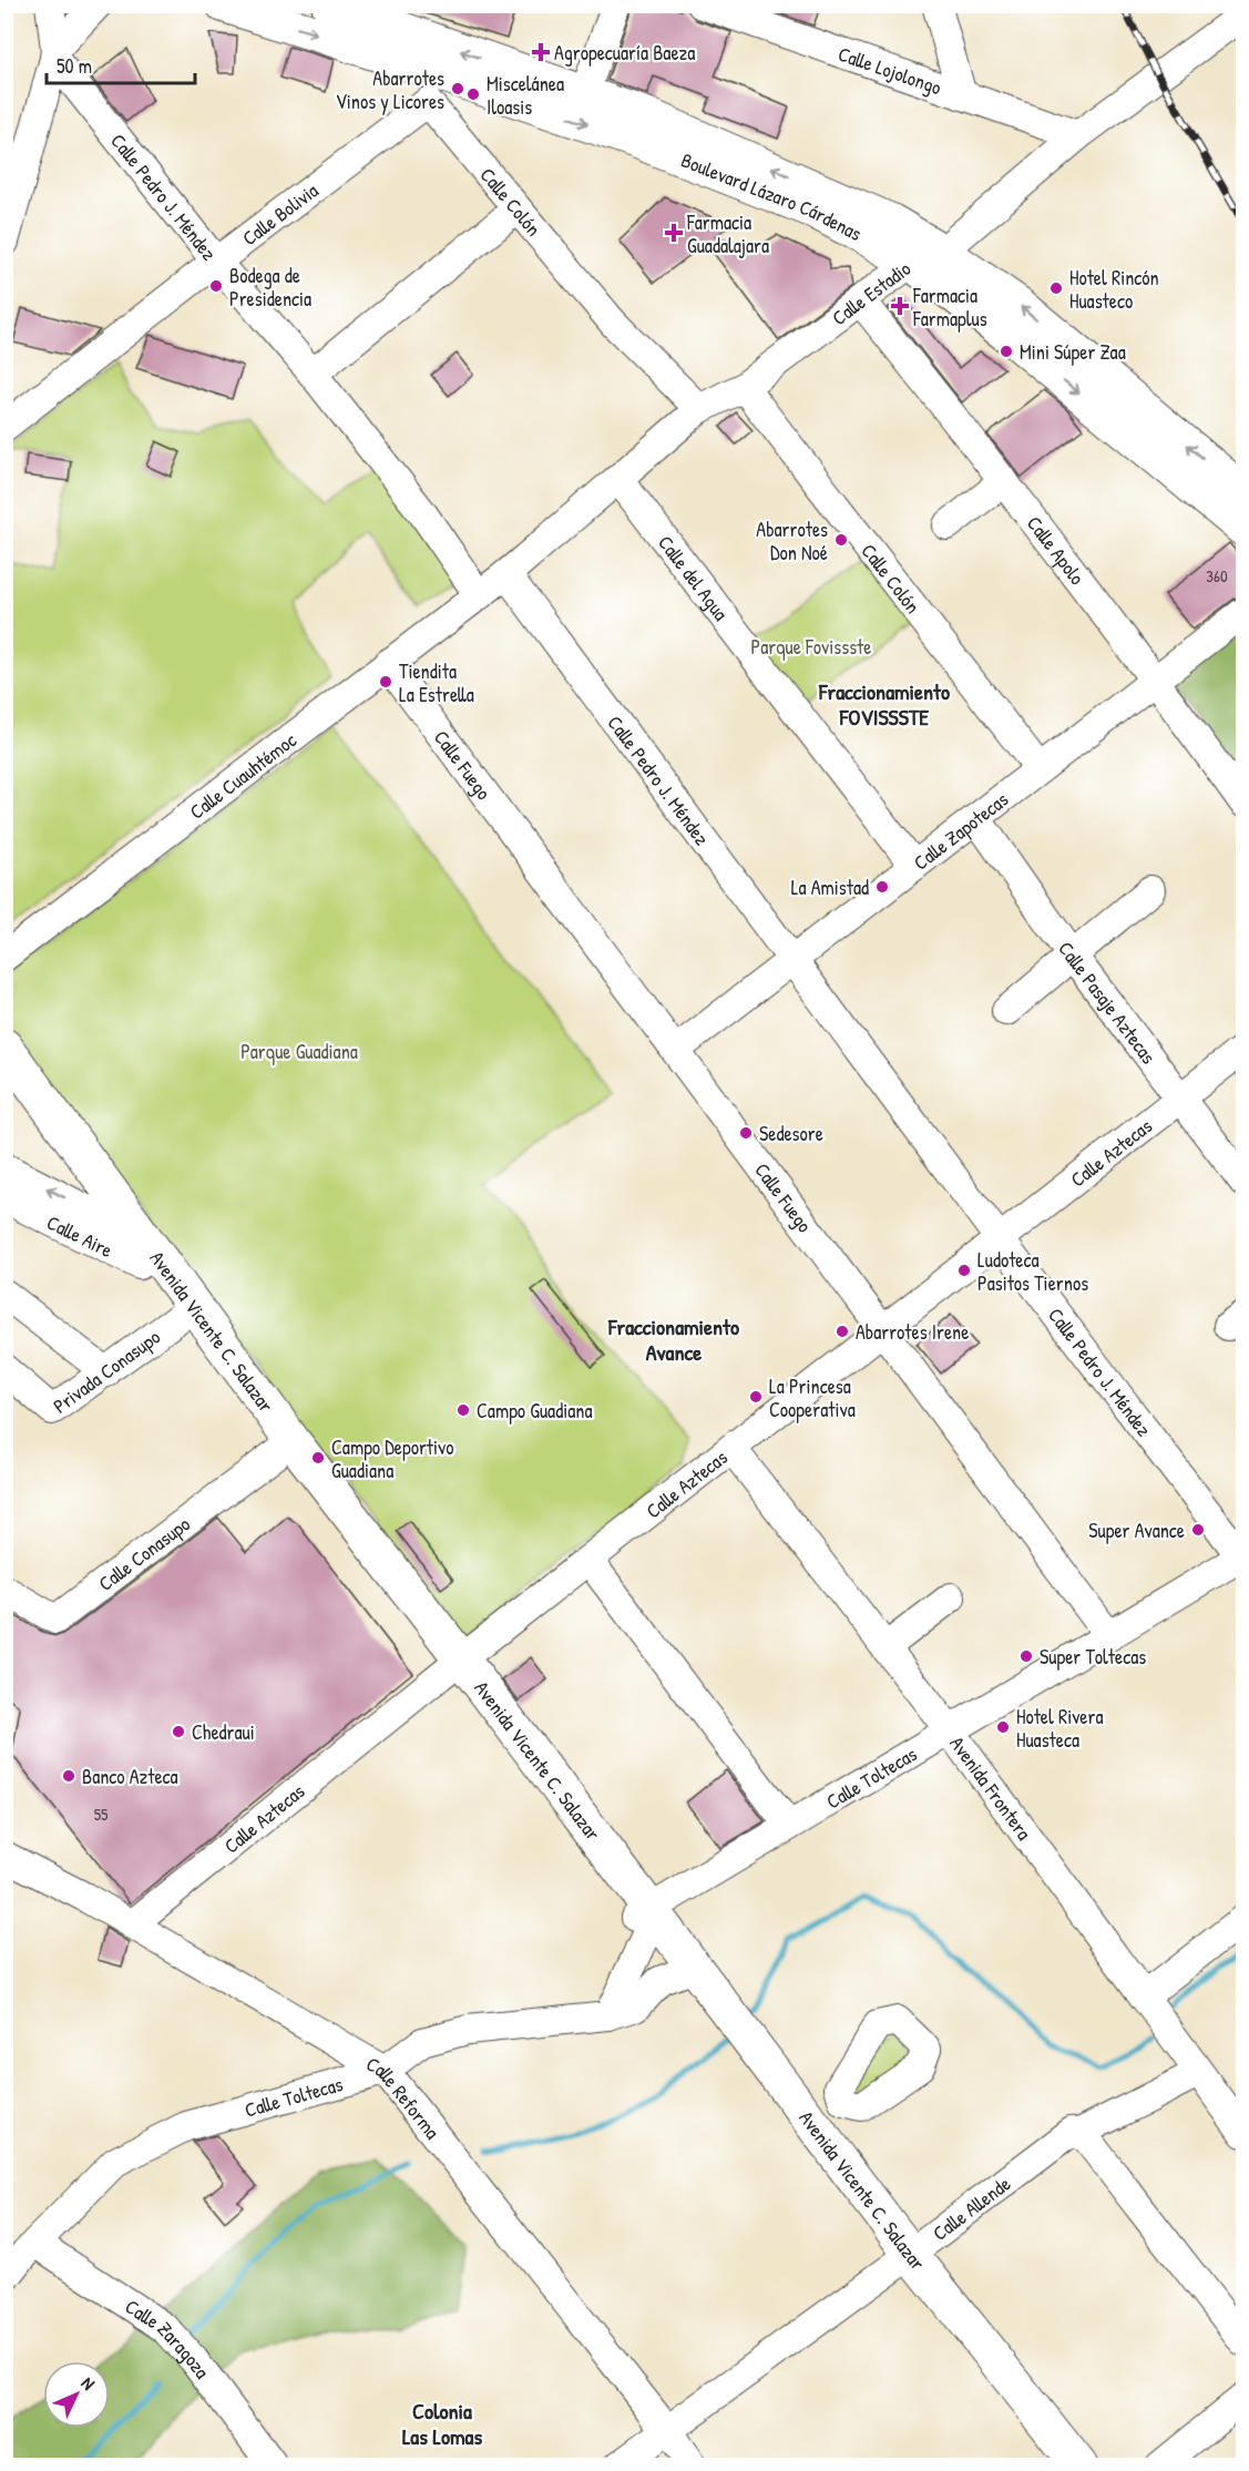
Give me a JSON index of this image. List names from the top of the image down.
{
  "streets": {
    "main road": ["Boulevard Lázaro Cárdenas", "Avenida Vicente C. Salazar"],
    "street": [
      "Calle Lojolongo",
      "Calle Pedro J. Méndez",
      "Calle Colón",
      "Calle Bolivia",
      "Calle Estadio",
      "Calle Apolo",
      "Calle del Agua",
      "Calle Fuego",
      "Calle Cuauhtémoc",
      "Calle Zapotecas",
      "Calle Pasaje Aztecas",
      "Calle Aztecas",
      "Calle Aire",
      "Privada Conasupo",
      "Calle Conasupo",
      "Calle Toltecas",
      "Avenida Frontera",
      "Calle Reforma",
      "Calle Allende",
      "Calle Zaragoza"
    ]
  },
  "crossings": [
    ["Calle Lojolongo", "Calle Estadio"],
    ["Calle Pedro J. Méndez", "Calle Bolivia"],
    ["Calle Pedro J. Méndez", "Calle Estadio"],
    ["Calle Pedro J. Méndez", "Calle Cuauhtémoc"],
    ["Calle Pedro J. Méndez", "Calle Zapotecas"],
    ["Calle Pedro J. Méndez", "Calle Aztecas"],
    ["Calle Pedro J. Méndez", "Calle Toltecas"],
    ["Boulevard Lázaro Cárdenas", "Calle Colón"],
    ["Boulevard Lázaro Cárdenas", "Calle Bolivia"],
    ["Boulevard Lázaro Cárdenas", "Calle Estadio"],
    ["Calle Colón", "Calle Bolivia"],
    ["Calle Colón", "Calle Estadio"],
    ["Calle Colón", "Calle Zapotecas"],
    ["Calle Estadio", "Calle Apolo"],
    ["Calle Estadio", "Calle del Agua"],
    ["Calle Apolo", "Calle Zapotecas"],
    ["Calle del Agua", "Calle Zapotecas"],
    ["Calle Fuego", "Calle Cuauhtémoc"],
    ["Calle Fuego", "Calle Zapotecas"],
    ["Calle Fuego", "Calle Aztecas"],
    ["Calle Fuego", "Calle Toltecas"],
    ["Calle Zapotecas", "Calle Pasaje Aztecas"],
    ["Calle Pasaje Aztecas", "Calle Aztecas"],
    ["Calle Aztecas", "Avenida Vicente C. Salazar"],
    ["Calle Aztecas", "Avenida Frontera"],
    ["Calle Aztecas", "Calle Reforma"],
    ["Calle Aire", "Avenida Vicente C. Salazar"],
    ["Avenida Vicente C. Salazar", "Privada Conasupo"],
    ["Avenida Vicente C. Salazar", "Calle Conasupo"],
    ["Avenida Vicente C. Salazar", "Calle Toltecas"],
    ["Avenida Vicente C. Salazar", "Calle Allende"],
    ["Calle Toltecas", "Avenida Frontera"],
    ["Calle Toltecas", "Calle Reforma"],
    ["Calle Toltecas", "Calle Zaragoza"],
    ["Avenida Frontera", "Calle Allende"],
    ["Calle Reforma", "Calle Allende"]
  ],
  "districts": ["Fraccionamiento FOVISSSTE", "Fraccionamiento Avance", "Colonia Las Lomas"],
  "parks": ["Parque Fovissste", "Parque Guadiana"],
  "places": {
    "health": ["Agropecuaría Baeza", "Farmacia Guadalajara", "Farmacia Farmaplus"],
    "other": [
      "Abarrotes Vinos y Licores",
      "Miscelánea Iloasis",
      "Bodega de Presidencia",
      "Hotel Rincón Huasteco",
      "Mini Súper Zaa",
      "Abarrotes Don Noé",
      "Tiendita La Estrella",
      "La Amistad",
      "Sedesore",
      "Ludoteca Pasitos Tiernos",
      "Abarrotes Irene",
      "La Princesa Cooperativa",
      "Campo Guadiana",
      "Campo Deportivo Guadiana",
      "Super Avance",
      "Super Toltecas",
      "Hotel Rivera Huasteca",
      "Chedraui",
      "Banco Azteca"
    ]
  },
  "house_numbers": ["360", "55"],
  "scale_bar": "50 m",
  "north": "top right"
}
